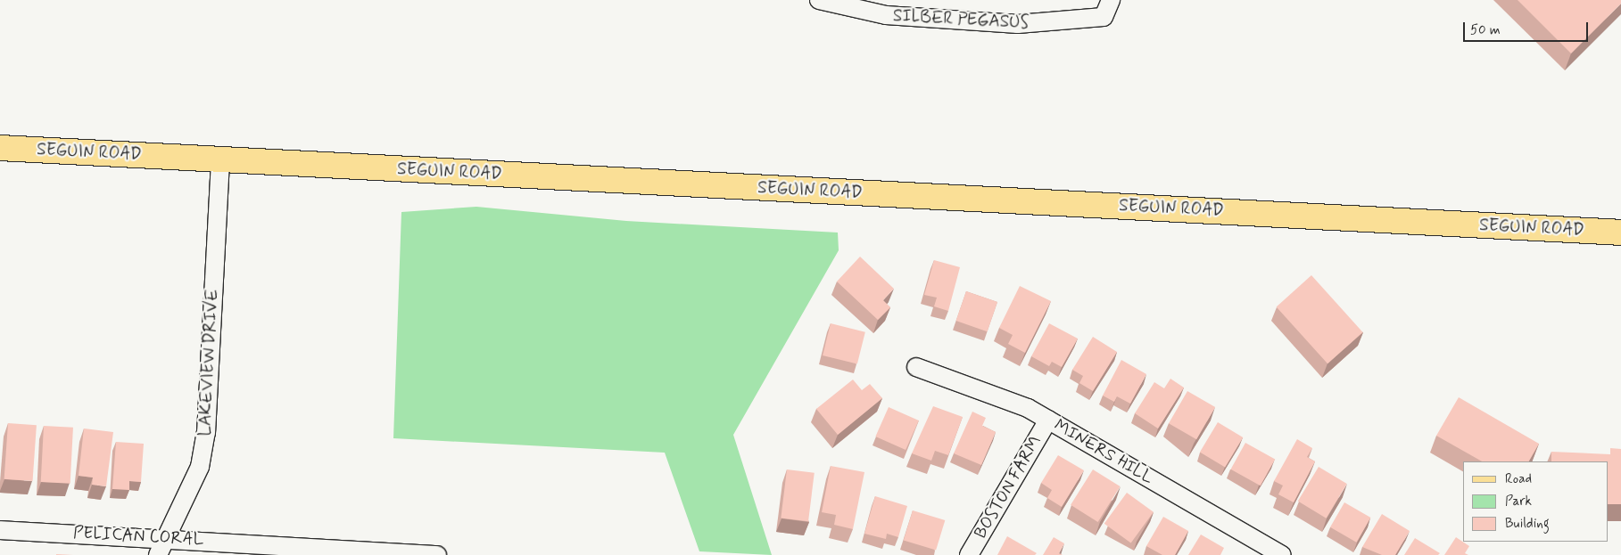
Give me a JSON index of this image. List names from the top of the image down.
{
  "streets": {
    "main road": ["SEGUIN ROAD"],
    "street": [
      "SILBER PEGASUS",
      "LAKEVIEW DRIVE",
      "MINERS HILL",
      "BOSTON FARM",
      "PELICAN CORAL"
    ]
  },
  "crossings": [
    ["SEGUIN ROAD", "LAKEVIEW DRIVE"],
    ["LAKEVIEW DRIVE", "PELICAN CORAL"],
    ["MINERS HILL", "BOSTON FARM"]
  ],
  "legend": ["Road", "Park", "Building"],
  "scale_bar": "50 m"
}
